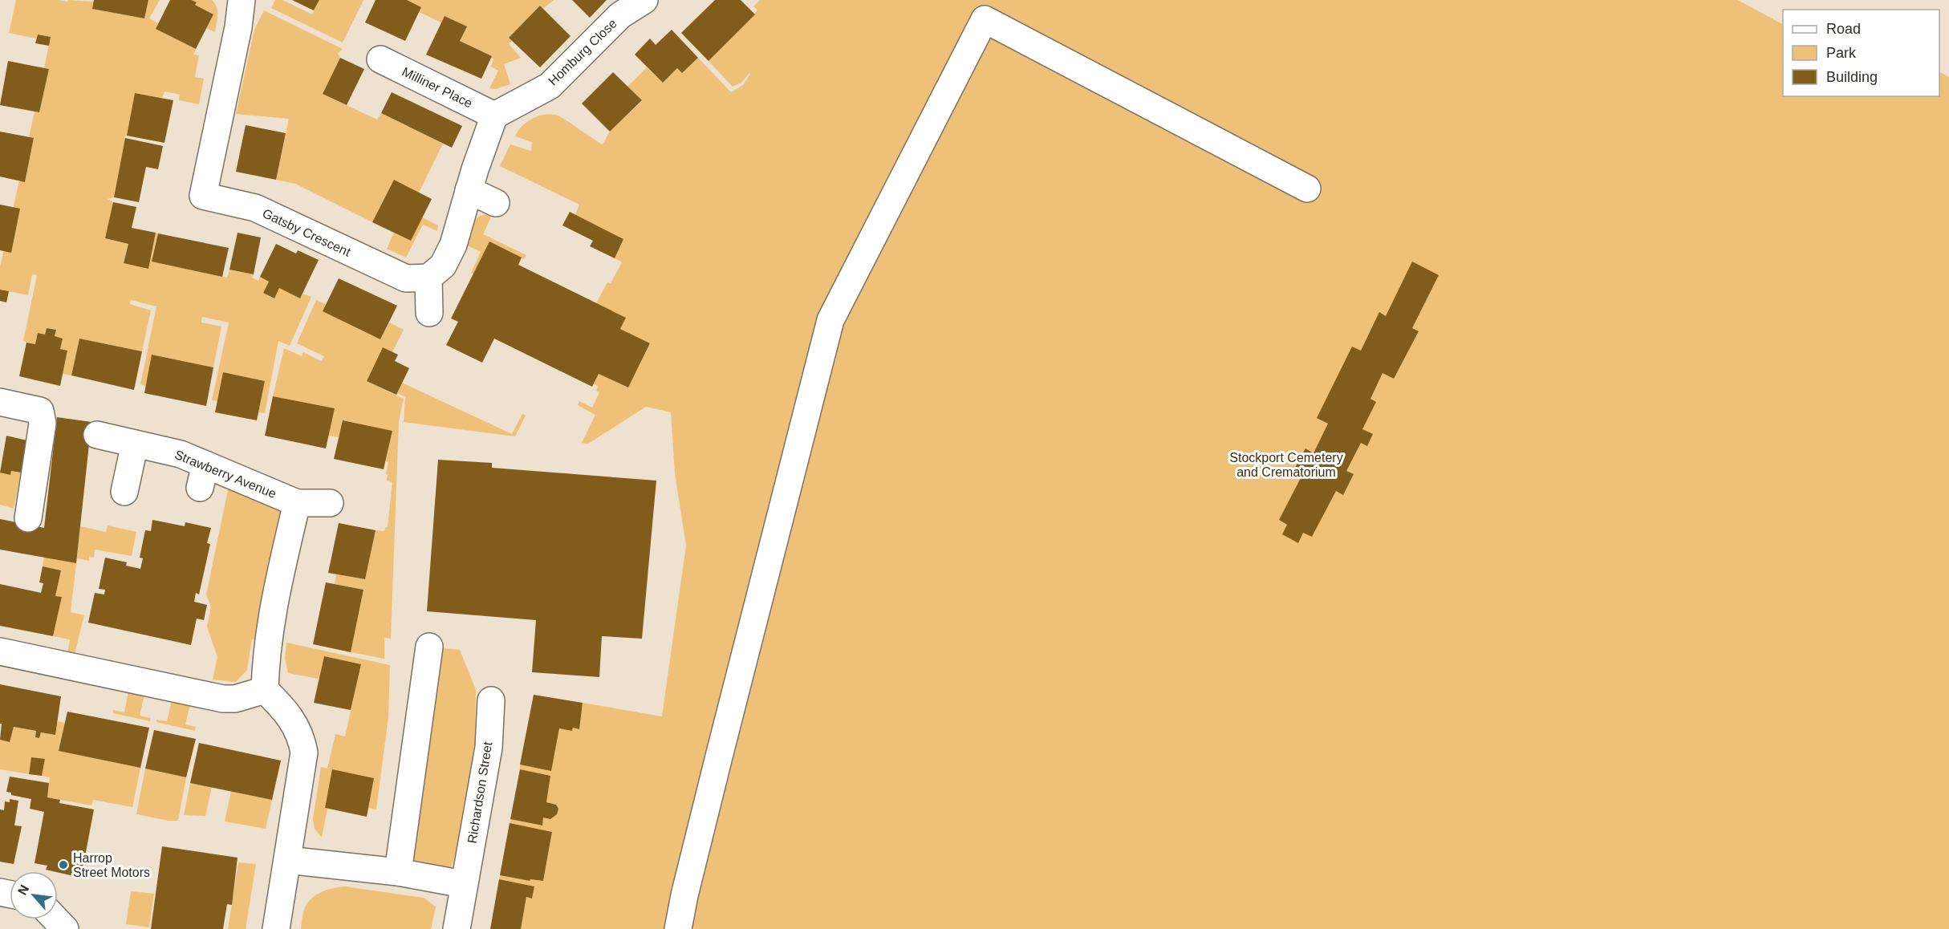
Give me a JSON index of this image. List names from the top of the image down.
{
  "streets": {
    "street": [
      "Homburg Close",
      "Milliner Place",
      "Gatsby Crescent",
      "Strawberry Avenue",
      "Richardson Street"
    ]
  },
  "crossings": [
    ["Homburg Close", "Milliner Place"]
  ],
  "parks": ["Stockport Cemetery and Crematorium"],
  "places": ["Harrop Street Motors"],
  "legend": ["Road", "Park", "Building"],
  "north": "top left"
}
